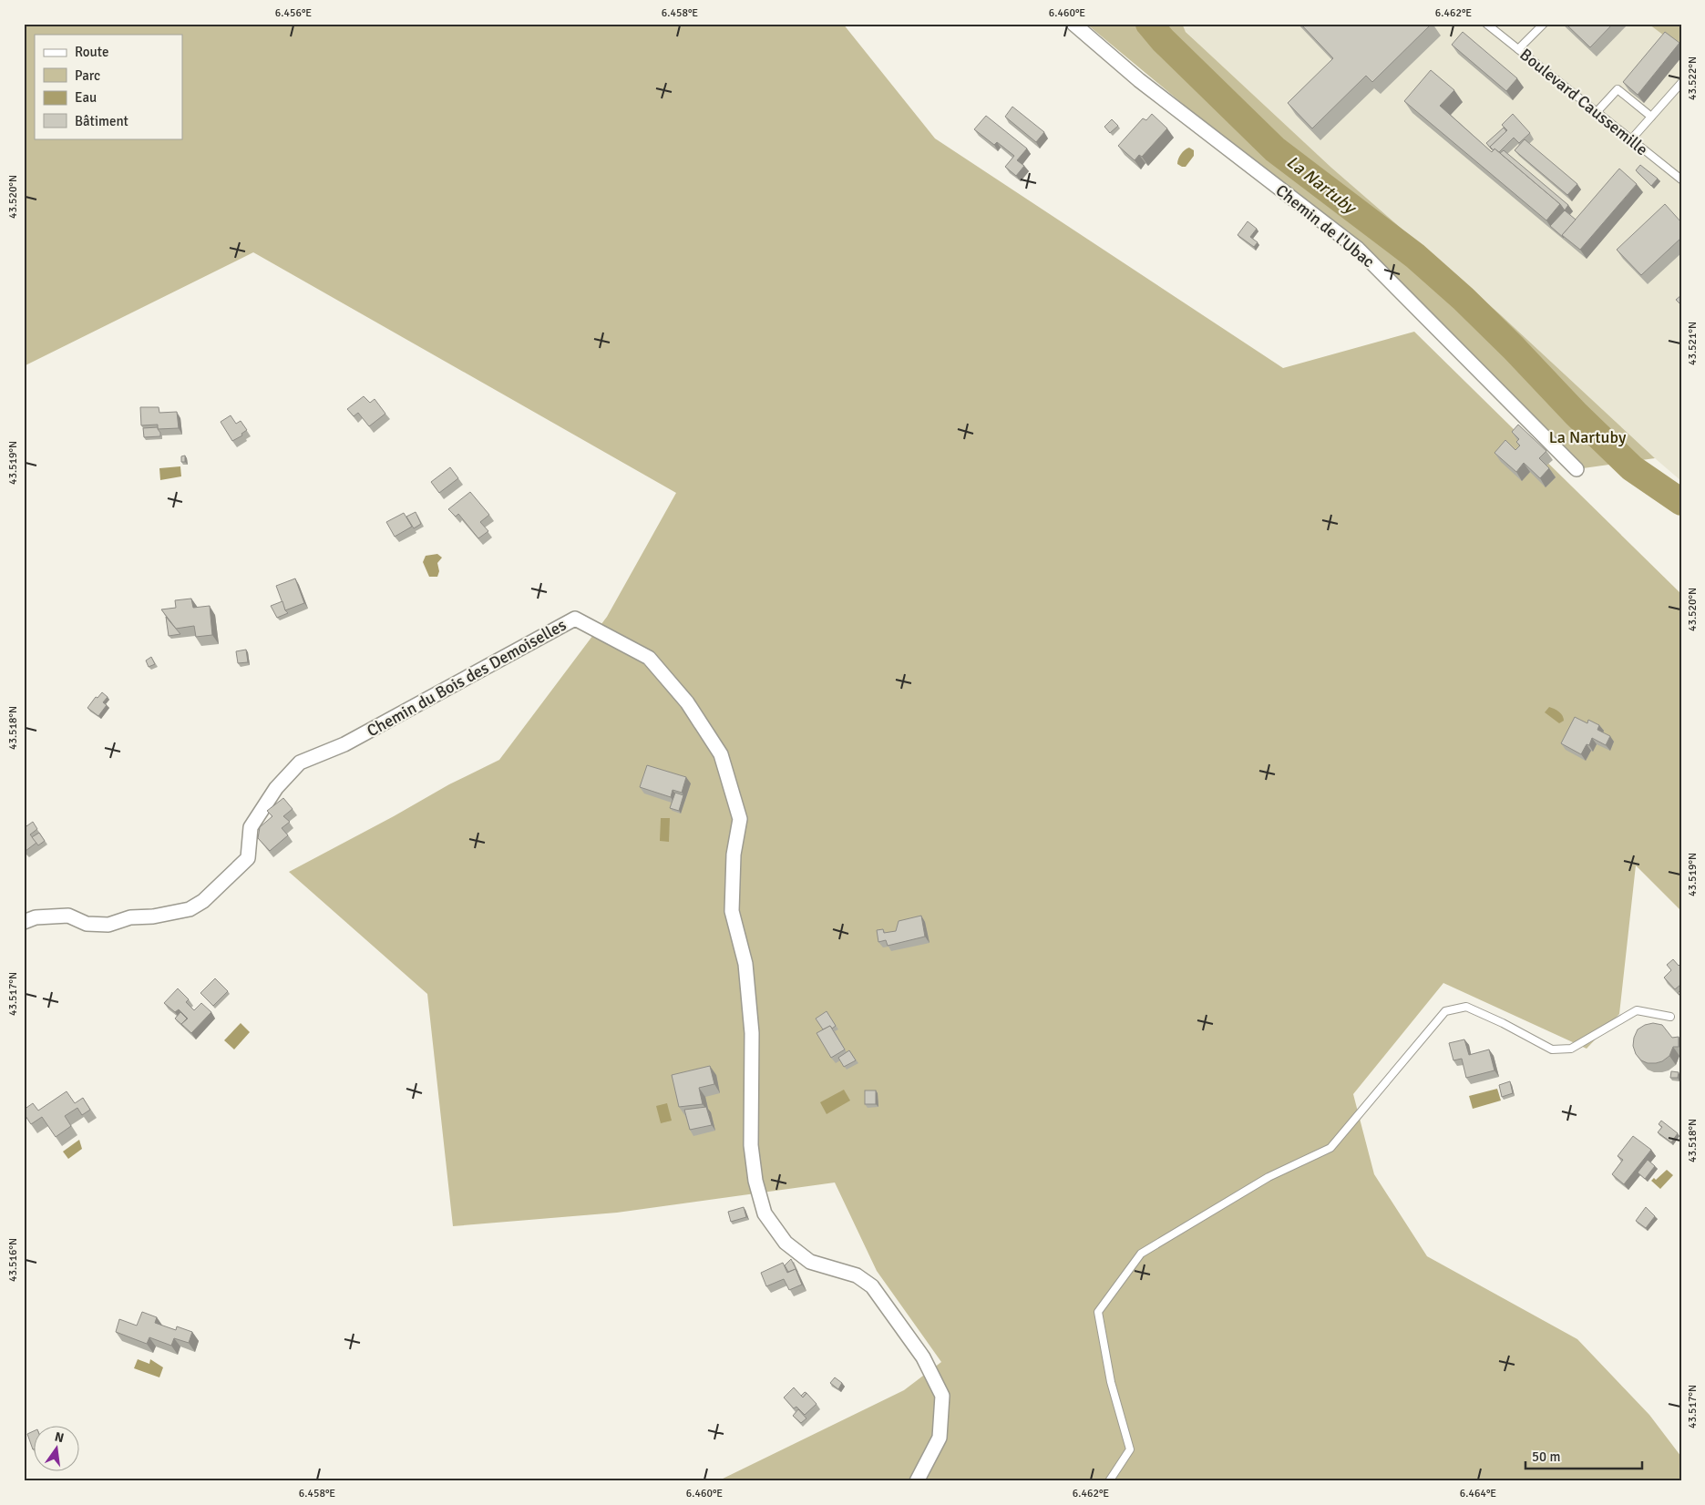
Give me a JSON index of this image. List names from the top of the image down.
{
  "streets": {
    "street": ["Chemin de l'Ubac", "Chemin du Bois des Demoiselles"],
    "lane": ["Boulevard Caussemille"]
  },
  "water": ["La Nartuby"],
  "parks": ["La Nartuby"],
  "legend": [
    "Route",
    "Parc",
    "Eau",
    "Bâtiment"
  ],
  "scale_bar": "50 m",
  "north": "top",
  "coordinates": [
    "6.456°E",
    "6.458°E",
    "6.460°E",
    "6.462°E",
    "43.522°N",
    "43.520°N",
    "43.521°N",
    "43.519°N",
    "43.518°N",
    "43.517°N",
    "43.516°N",
    "6.464°E"
  ]
}
